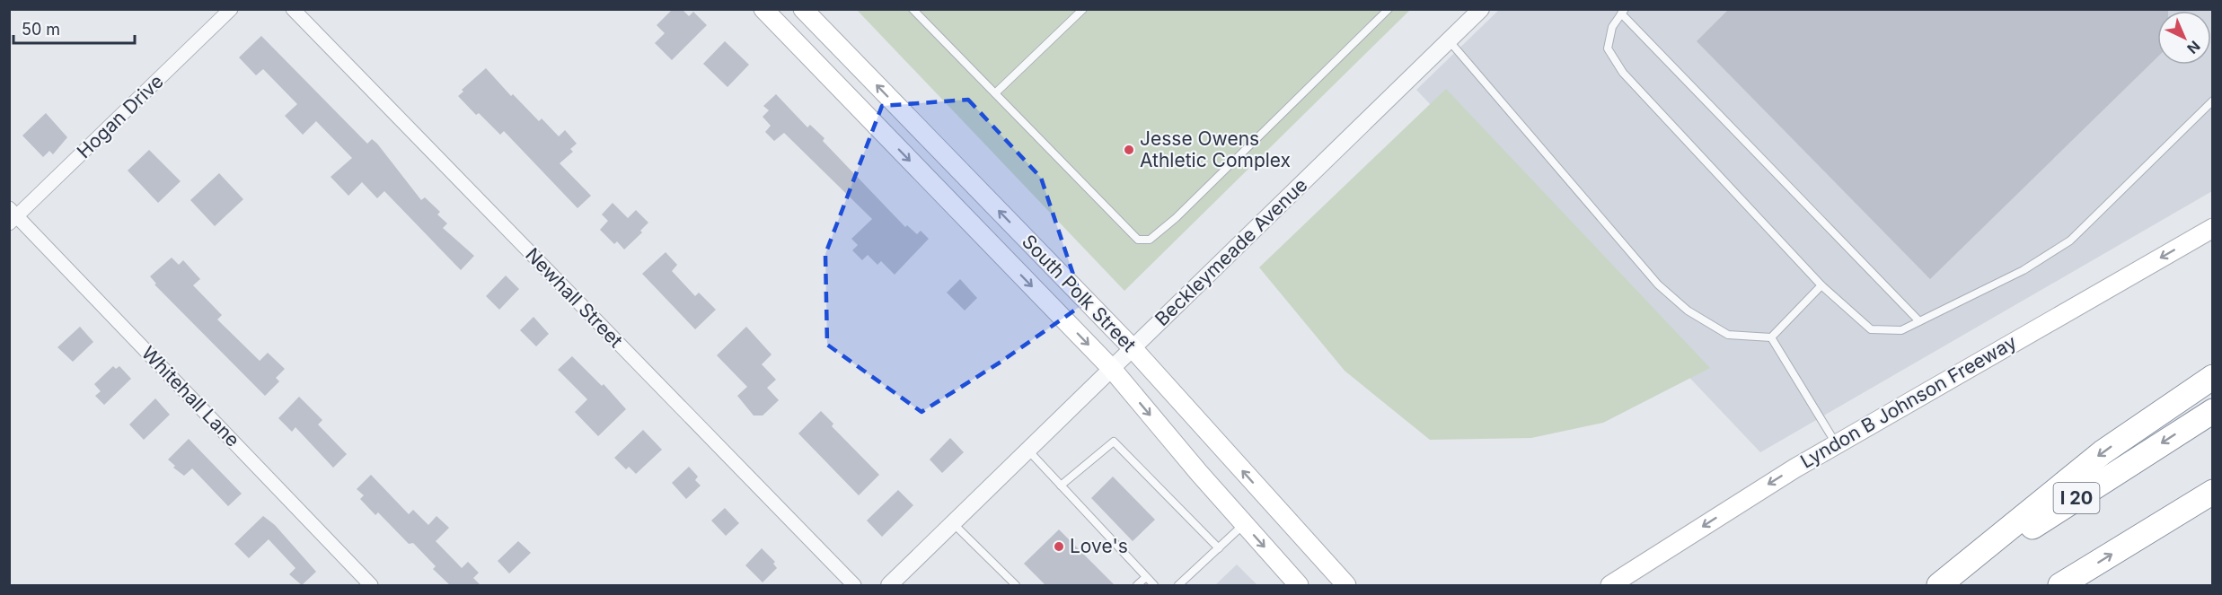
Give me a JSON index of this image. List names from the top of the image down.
{
  "streets": {
    "highway": ["I 20"],
    "main road": ["South Polk Street", "Lyndon B Johnson Freeway"],
    "street": [
      "Hogan Drive",
      "Beckleymeade Avenue",
      "Newhall Street",
      "Whitehall Lane"
    ]
  },
  "crossings": [
    ["Hogan Drive", "Whitehall Lane"],
    ["Beckleymeade Avenue", "South Polk Street"]
  ],
  "one_way": ["Lyndon B Johnson Freeway"],
  "places": ["Jesse Owens Athletic Complex", "Love's"],
  "scale_bar": "50 m",
  "north": "bottom right"
}
